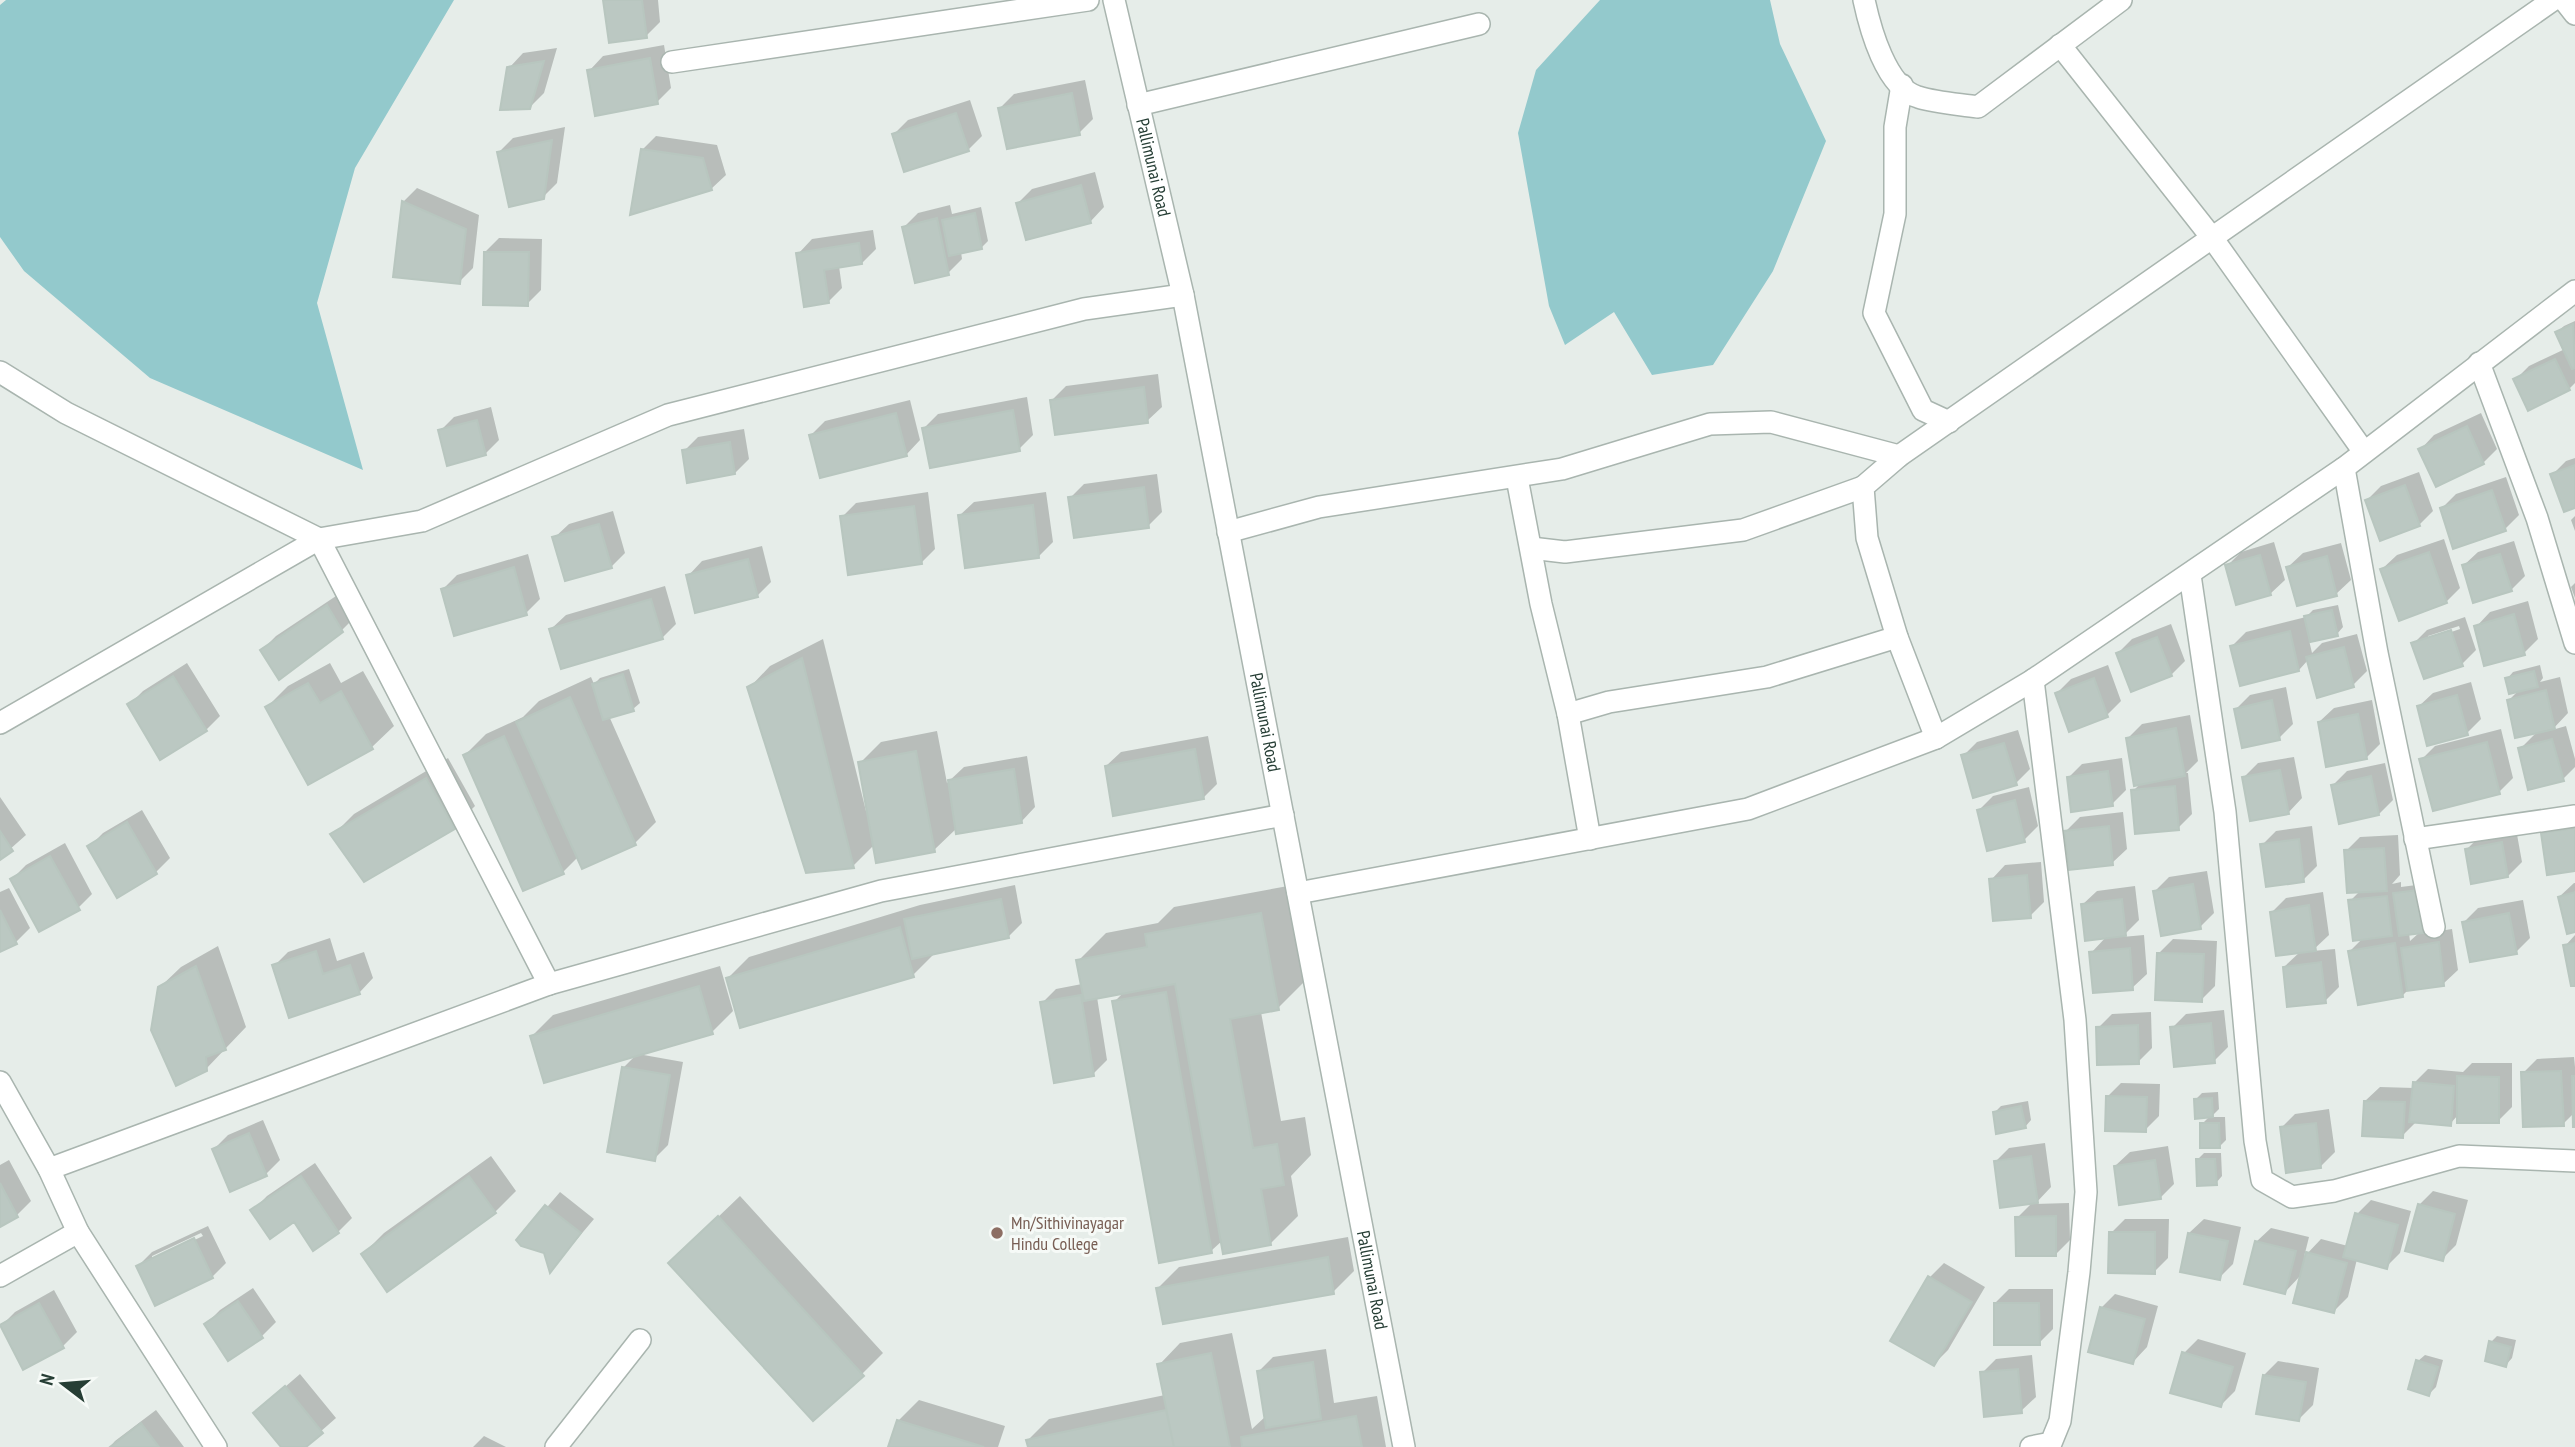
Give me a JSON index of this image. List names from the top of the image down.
{
  "streets": {
    "street": ["Pallimunai Road"]
  },
  "places": ["Mn/Sithivinayagar Hindu College"],
  "north": "left"
}
